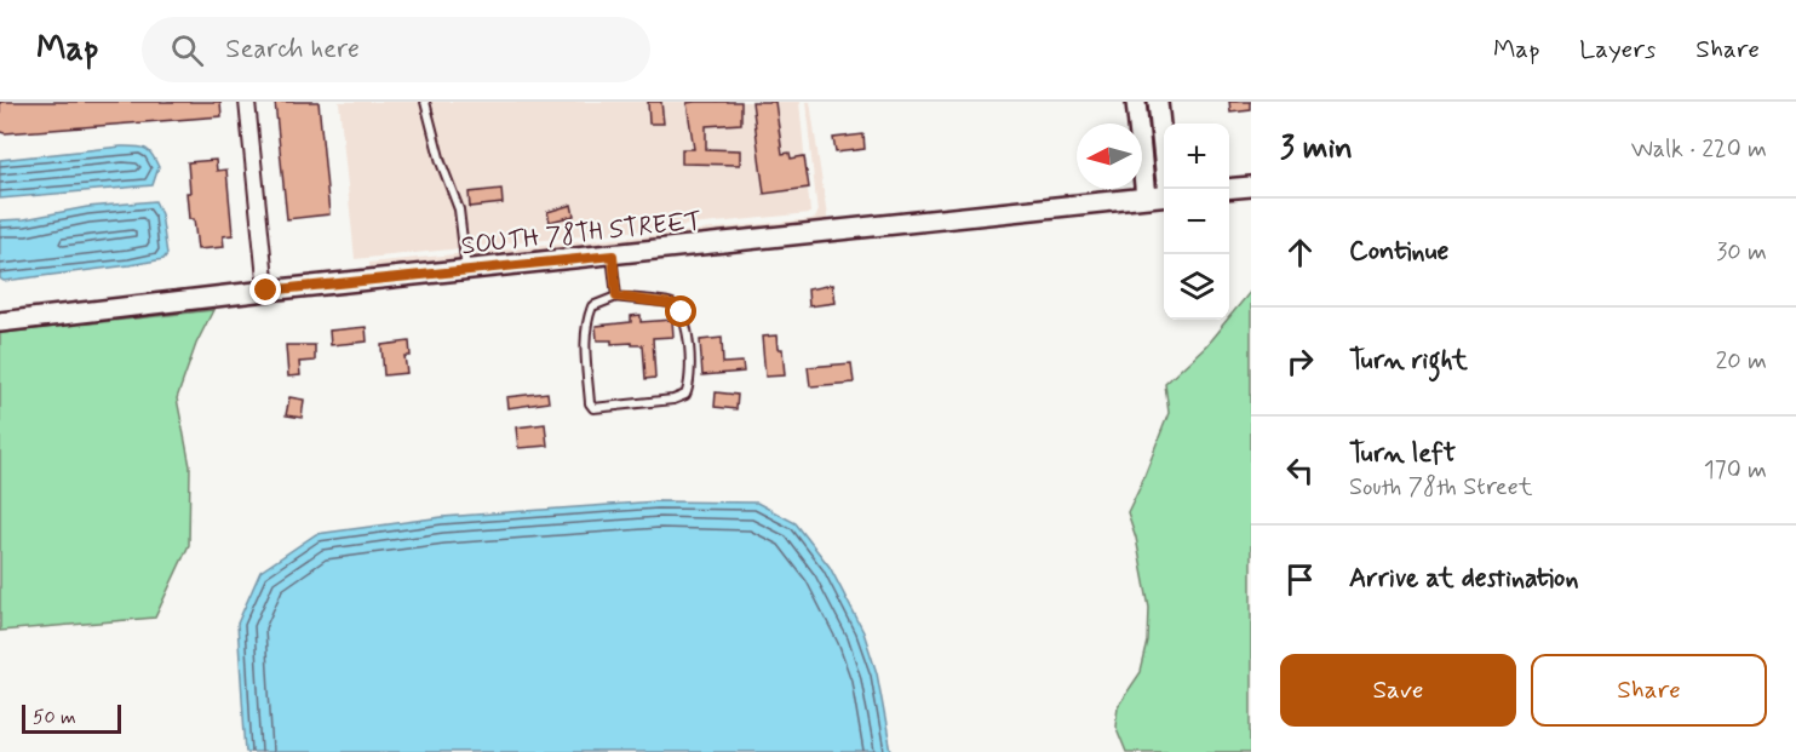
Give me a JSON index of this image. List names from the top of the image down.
{
  "streets": {
    "street": ["SOUTH 78TH STREET"]
  },
  "scale_bar": "50 m",
  "north": "left",
  "page": {
    "header": "Map",
    "search": "Search here",
    "nav": ["Map", "Layers", "Share"],
    "heading": ["3 min", "Walk · 220 m"],
    "map_buttons": ["+", "−"],
    "list": [
      ["Continue", "30 m"],
      ["Turn right", "20 m"],
      ["Turn left", "South 78th Street", "170 m"],
      "Arrive at destination"
    ],
    "buttons": ["Save", "Share"],
    "scale": "50 m"
  }
}
